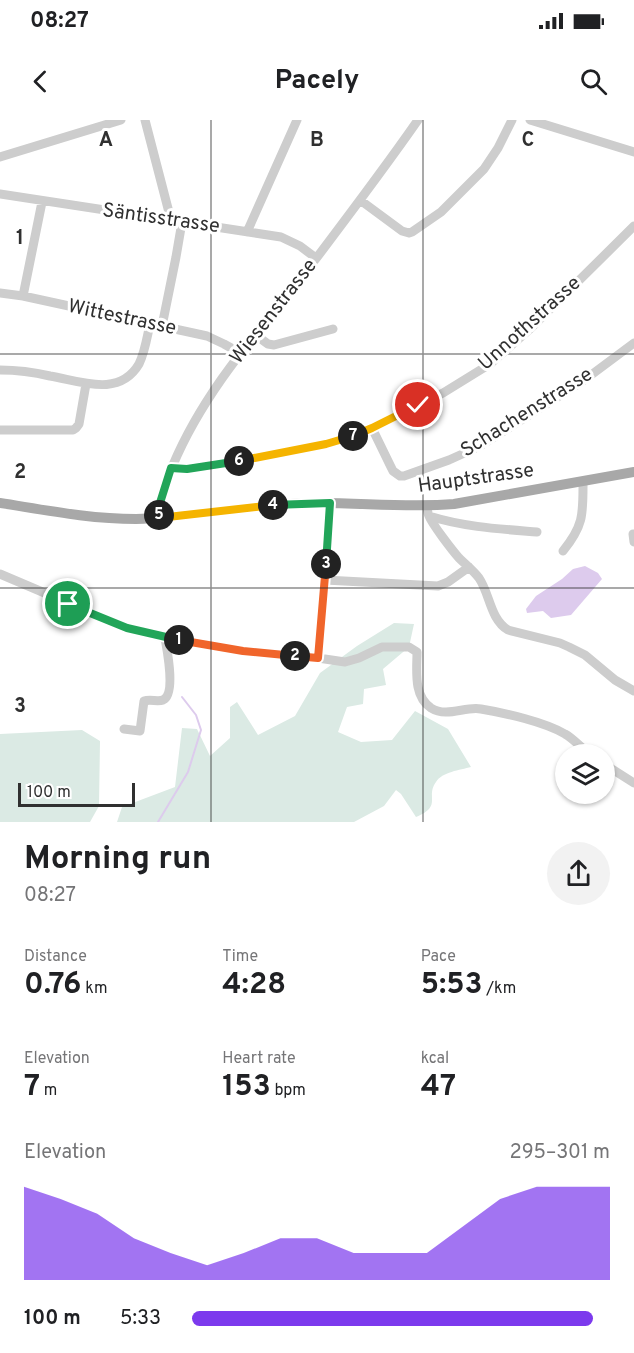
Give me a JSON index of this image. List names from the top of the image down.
{
  "streets": {
    "main road": ["Hauptstrasse"],
    "street": [
      "Säntisstrasse",
      "Wiesenstrasse",
      "Wittestrasse",
      "Unnothstrasse",
      "Schachenstrasse"
    ]
  },
  "crossings": [
    ["Säntisstrasse", "Wiesenstrasse"],
    ["Wiesenstrasse", "Wittestrasse"],
    ["Wiesenstrasse", "Unnothstrasse"],
    ["Wiesenstrasse", "Hauptstrasse"],
    ["Unnothstrasse", "Schachenstrasse"]
  ],
  "scale_bar": "100 m",
  "page": {
    "status": "08:27",
    "header": "Pacely",
    "pins": [
      "7",
      "6",
      "4",
      "5",
      "3",
      "1",
      "2"
    ],
    "scale": "100 m",
    "heading": ["Morning run", "08:27"],
    "stats": [
      ["Distance", "0.76 km"],
      ["Time", "4:28"],
      ["Pace", "5:53 /km"],
      ["Elevation", "7 m"],
      ["Heart rate", "153 bpm"],
      ["kcal", "47"]
    ],
    "chart": ["Elevation", "295–301 m"],
    "list": [
      {
        "name": "100 m",
        "note": "5:33"
      }
    ]
  },
  "grid": {
    "columns": ["A", "B", "C"],
    "rows": ["1", "2", "3"]
  }
}
